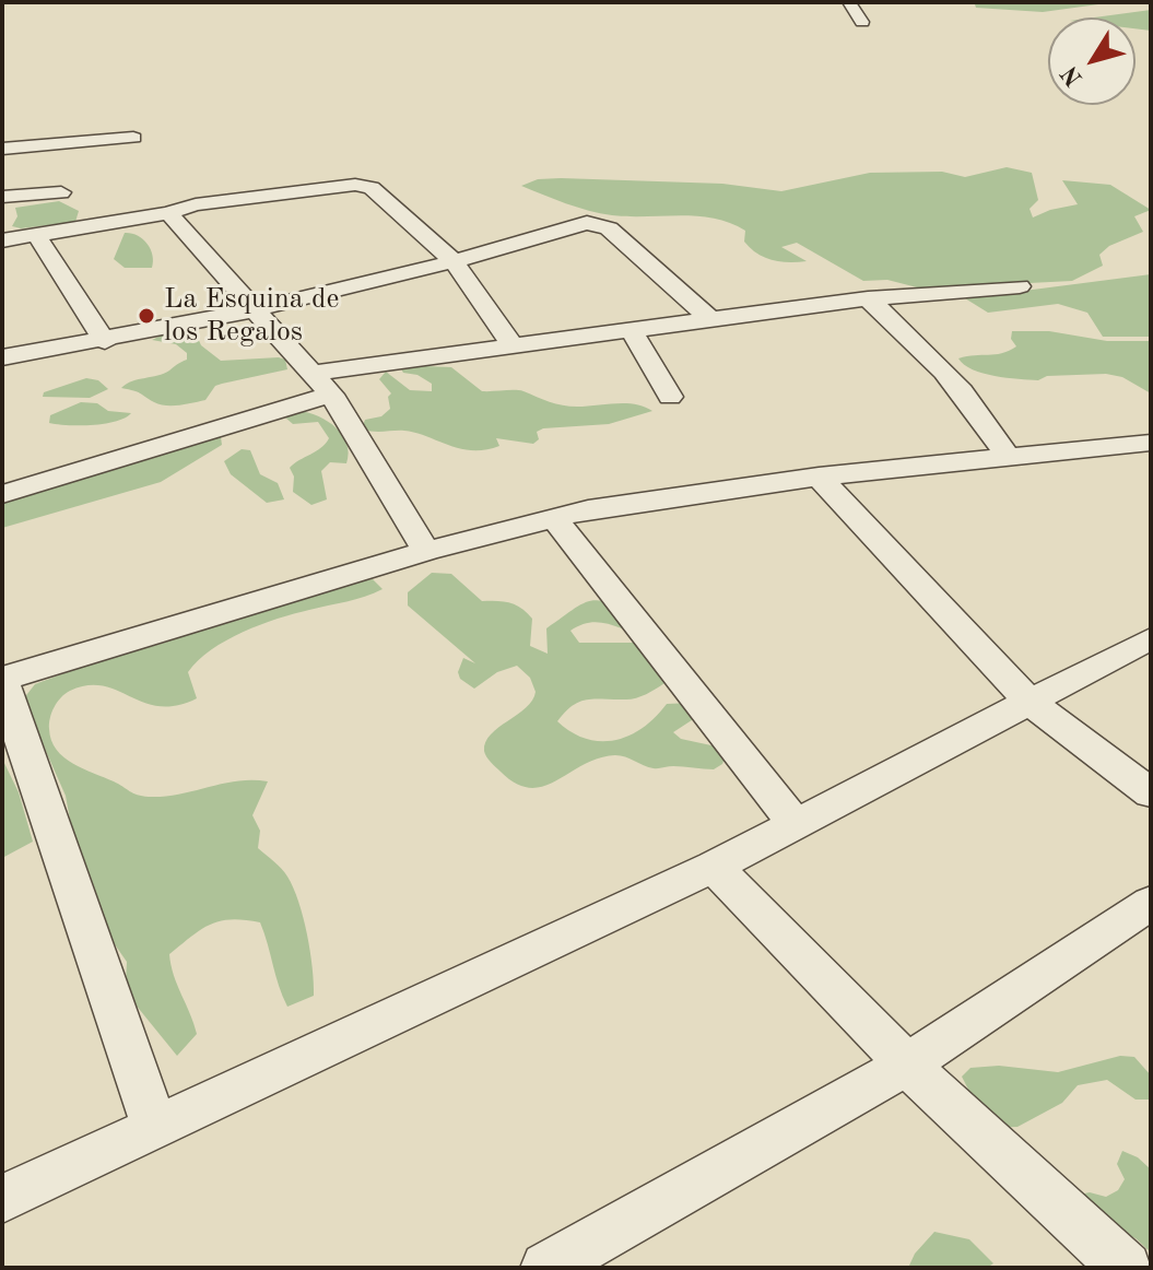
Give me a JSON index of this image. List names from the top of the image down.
{
  "places": ["La Esquina de los Regalos"],
  "north": "bottom left"
}
